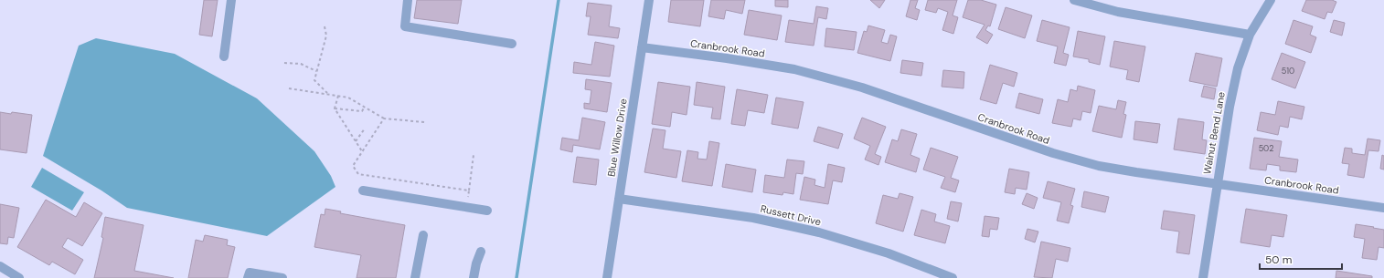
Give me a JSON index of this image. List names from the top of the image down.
{
  "streets": {
    "street": [
      "Cranbrook Road",
      "Walnut Bend Lane",
      "Blue Willow Drive",
      "Russett Drive"
    ]
  },
  "crossings": [
    ["Cranbrook Road", "Walnut Bend Lane"],
    ["Cranbrook Road", "Blue Willow Drive"],
    ["Blue Willow Drive", "Russett Drive"]
  ],
  "house_numbers": ["510", "502"],
  "scale_bar": "50 m"
}
